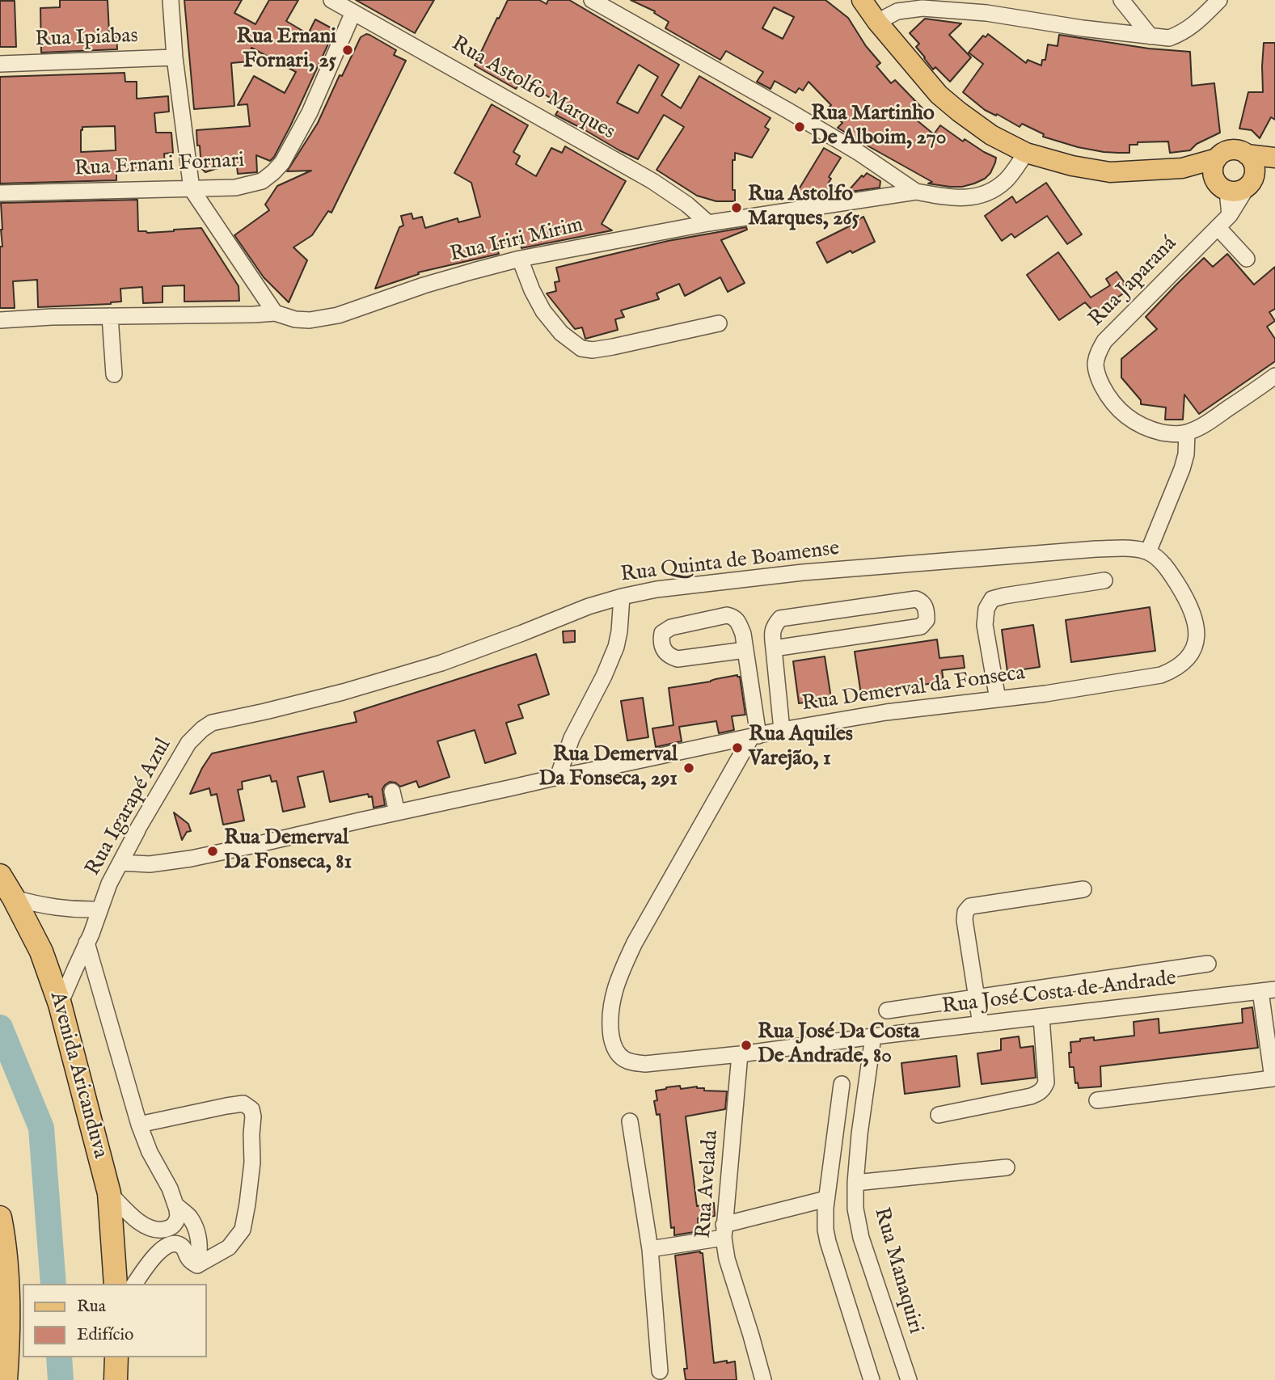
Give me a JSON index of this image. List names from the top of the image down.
{
  "streets": {
    "highway": ["Avenida Aricanduva"],
    "street": [
      "Rua Ipiabas",
      "Rua Astolfo Marques",
      "Rua Ernani Fornari",
      "Rua Iriri Mirim",
      "Rua Japaraná",
      "Rua Quinta de Boamense",
      "Rua Demerval da Fonseca",
      "Rua Igarapé Azul",
      "Rua José Costa de Andrade",
      "Rua Avelada",
      "Rua Manaquiri"
    ]
  },
  "crossings": [
    ["Rua Astolfo Marques", "Rua Ernani Fornari"],
    ["Rua Astolfo Marques", "Rua Iriri Mirim"],
    ["Rua Quinta de Boamense", "Rua Demerval da Fonseca"],
    ["Rua Quinta de Boamense", "Rua Igarapé Azul"],
    ["Rua Demerval da Fonseca", "Rua Igarapé Azul"],
    ["Rua Demerval da Fonseca", "Rua José Costa de Andrade"],
    ["Rua Igarapé Azul", "Avenida Aricanduva"],
    ["Rua José Costa de Andrade", "Rua Avelada"],
    ["Rua José Costa de Andrade", "Rua Manaquiri"]
  ],
  "places": [
    "Rua Ernani Fornari, 25",
    "Rua Martinho De Alboim, 270",
    "Rua Astolfo Marques, 265",
    "Rua Aquiles Varejão, 1",
    "Rua Demerval Da Fonseca, 291",
    "Rua Demerval Da Fonseca, 81",
    "Rua José Da Costa De Andrade, 80"
  ],
  "legend": ["Rua", "Edifício"]
}
